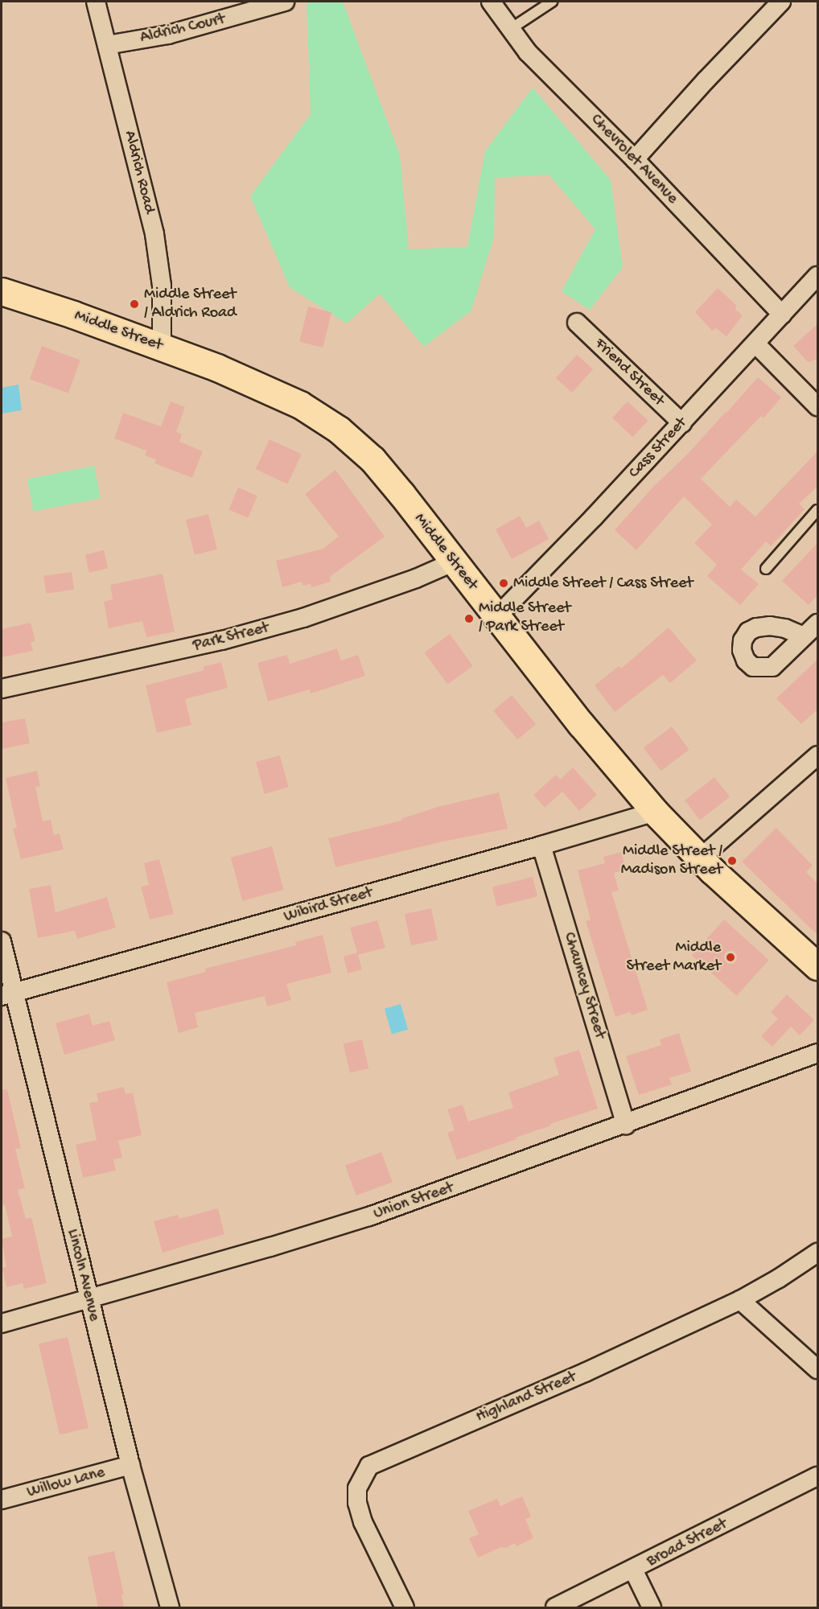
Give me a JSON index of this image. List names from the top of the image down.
{
  "streets": {
    "main road": ["Middle Street"],
    "street": [
      "Aldrich Court",
      "Chevrolet Avenue",
      "Aldrich Road",
      "Friend Street",
      "Cass Street",
      "Park Street",
      "Wibird Street",
      "Chauncey Street",
      "Union Street",
      "Lincoln Avenue",
      "Highland Street",
      "Willow Lane",
      "Broad Street"
    ]
  },
  "crossings": [
    ["Aldrich Court", "Aldrich Road"],
    ["Chevrolet Avenue", "Cass Street"],
    ["Aldrich Road", "Middle Street"],
    ["Middle Street", "Cass Street"],
    ["Middle Street", "Park Street"],
    ["Middle Street", "Wibird Street"],
    ["Friend Street", "Cass Street"],
    ["Wibird Street", "Chauncey Street"],
    ["Wibird Street", "Lincoln Avenue"],
    ["Chauncey Street", "Union Street"],
    ["Union Street", "Lincoln Avenue"],
    ["Lincoln Avenue", "Willow Lane"]
  ],
  "places": [
    "Middle Street / Aldrich Road",
    "Middle Street / Cass Street",
    "Middle Street / Park Street",
    "Middle Street / Madison Street",
    "Middle Street Market"
  ]
}
